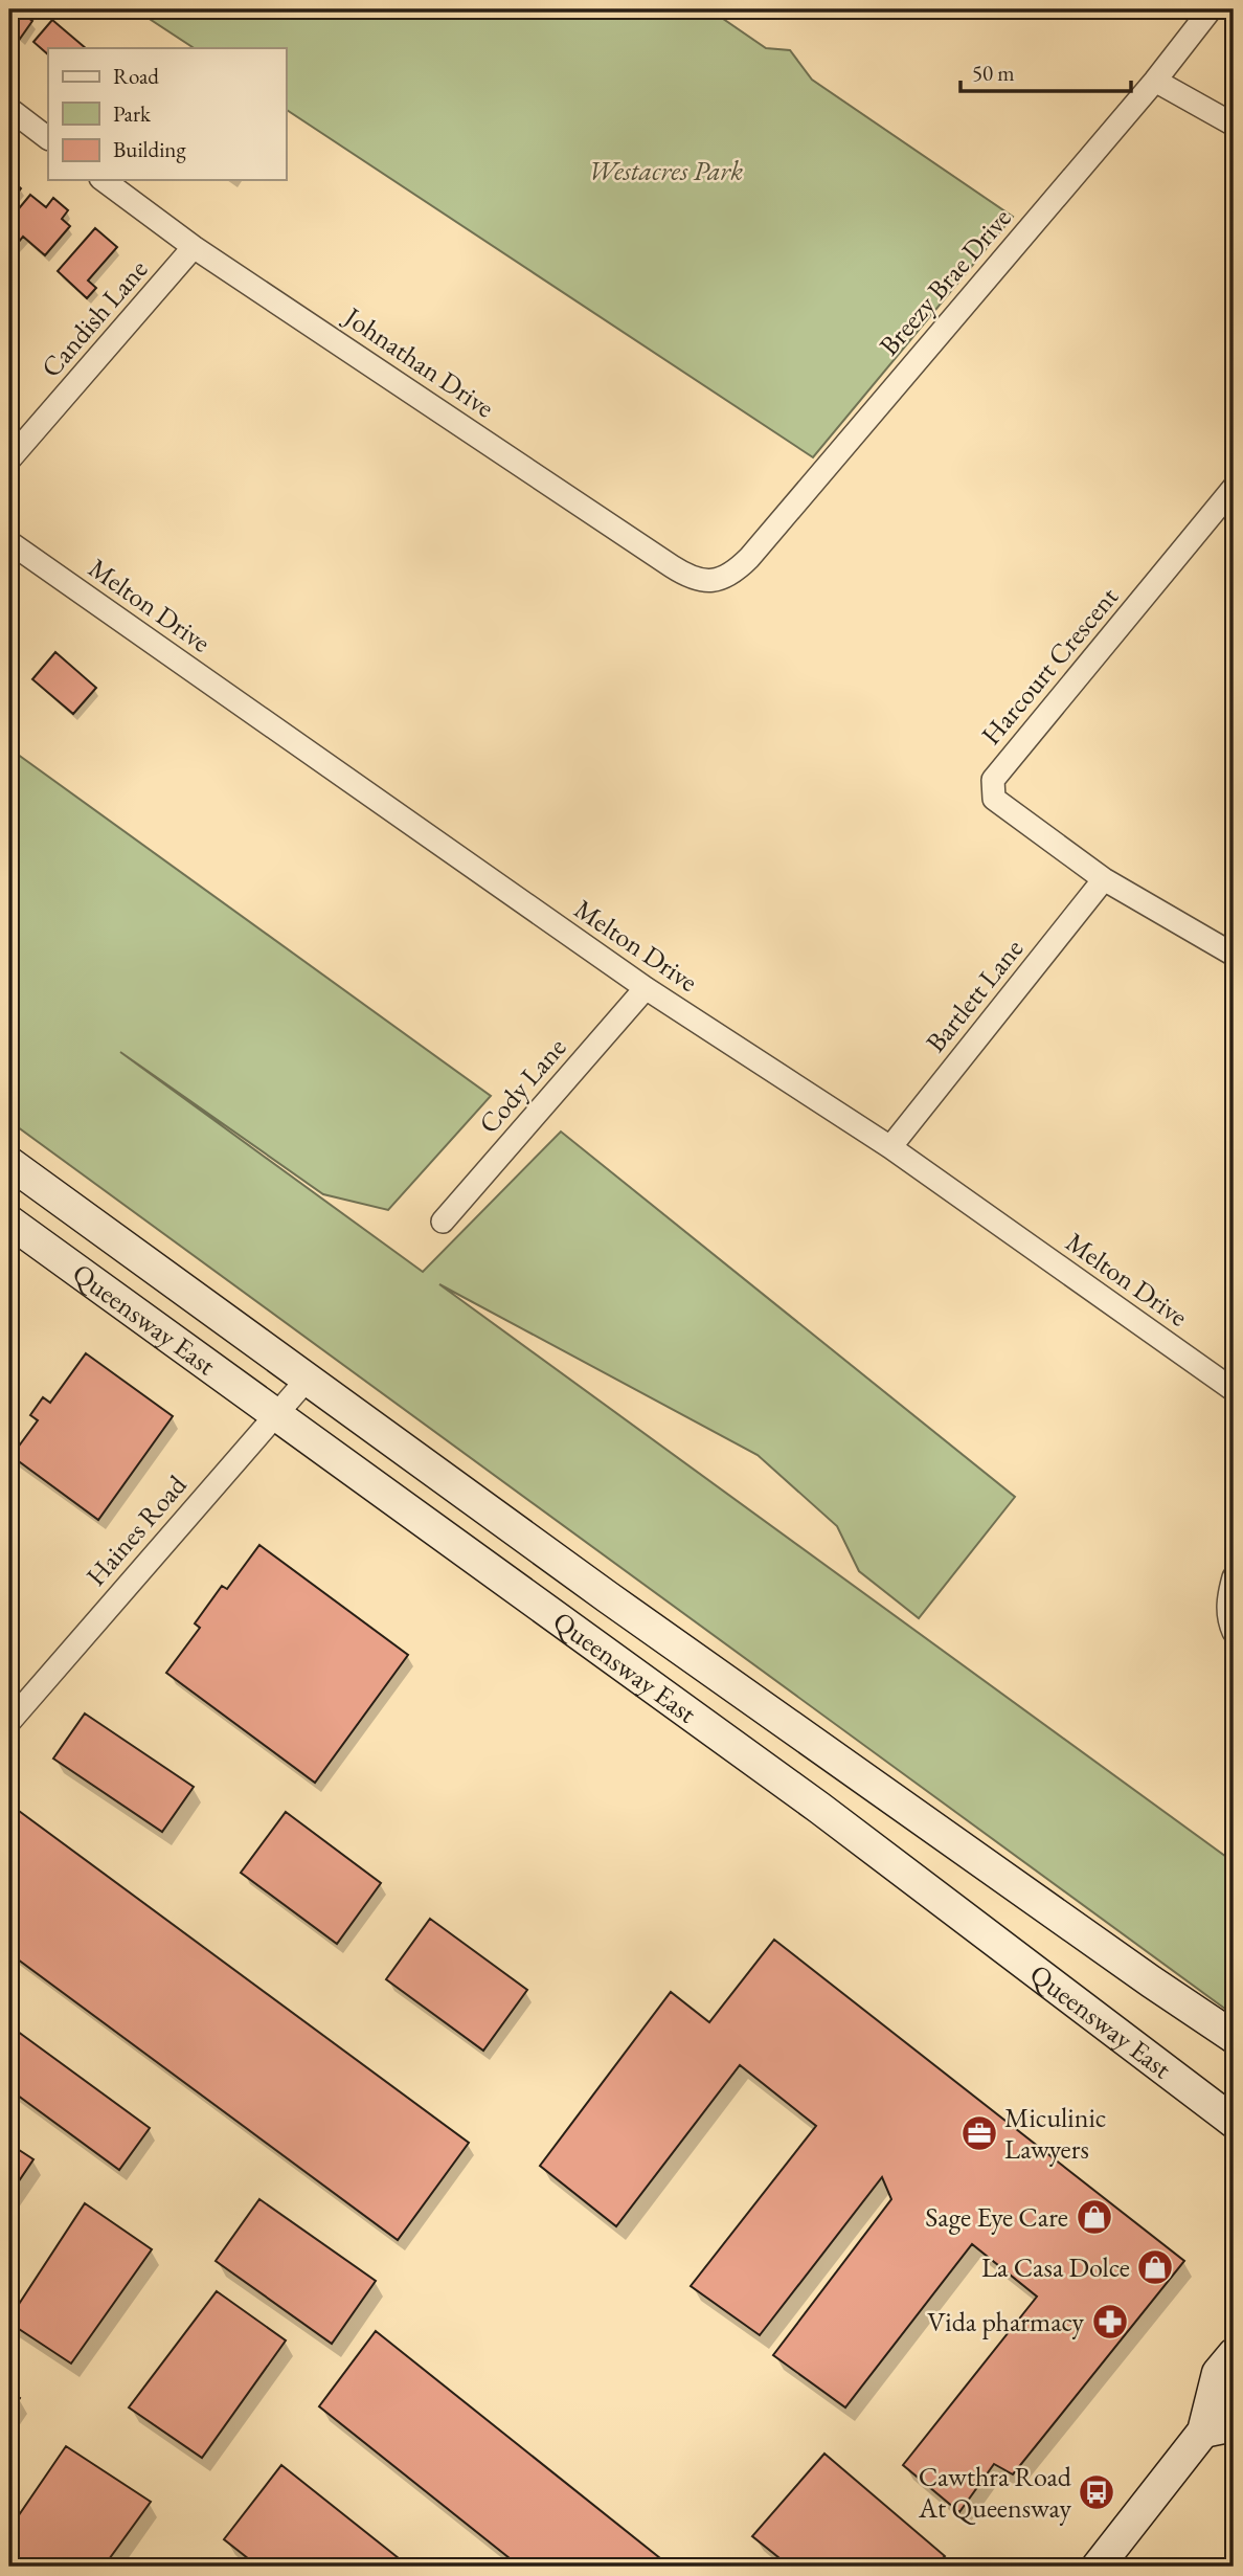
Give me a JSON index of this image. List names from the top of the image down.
{
  "streets": {
    "main road": ["Queensway East"],
    "street": [
      "Breezy Brae Drive",
      "Candish Lane",
      "Johnathan Drive",
      "Melton Drive",
      "Harcourt Crescent",
      "Bartlett Lane",
      "Cody Lane",
      "Haines Road"
    ]
  },
  "crossings": [
    ["Breezy Brae Drive", "Johnathan Drive"],
    ["Candish Lane", "Johnathan Drive"],
    ["Melton Drive", "Bartlett Lane"],
    ["Melton Drive", "Cody Lane"],
    ["Harcourt Crescent", "Bartlett Lane"],
    ["Queensway East", "Haines Road"]
  ],
  "parks": ["Westacres Park"],
  "places": {
    "office": ["Miculinic Lawyers"],
    "shop": ["Sage Eye Care", "La Casa Dolce"],
    "pharmacy": ["Vida pharmacy"],
    "bus stop": ["Cawthra Road At Queensway"]
  },
  "legend": ["Road", "Park", "Building"],
  "scale_bar": "50 m"
}
